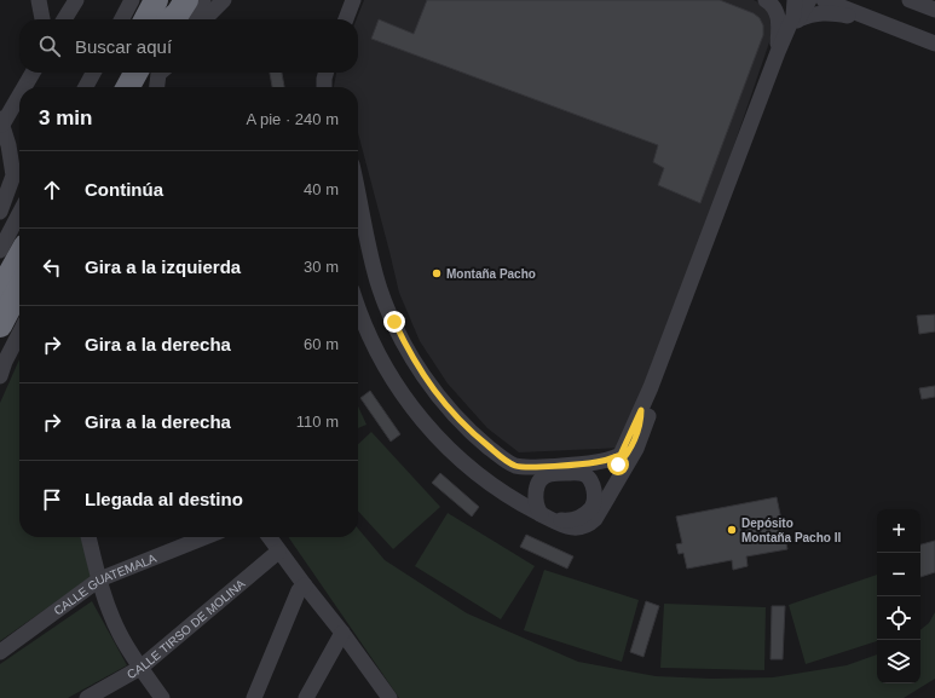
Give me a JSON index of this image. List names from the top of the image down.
{
  "streets": {
    "street": ["CALLE GUATEMALA", "CALLE TIRSO DE MOLINA"]
  },
  "places": ["Montaña Pacho", "Depósito Montaña Pacho II"],
  "page": {
    "search": "Buscar aquí",
    "heading": ["3 min", "A pie · 240 m"],
    "list": [
      ["Continúa", "40 m"],
      ["Gira a la izquierda", "30 m"],
      ["Gira a la derecha", "60 m"],
      ["Gira a la derecha", "110 m"],
      "Llegada al destino"
    ],
    "map_buttons": ["+", "−"]
  }
}
